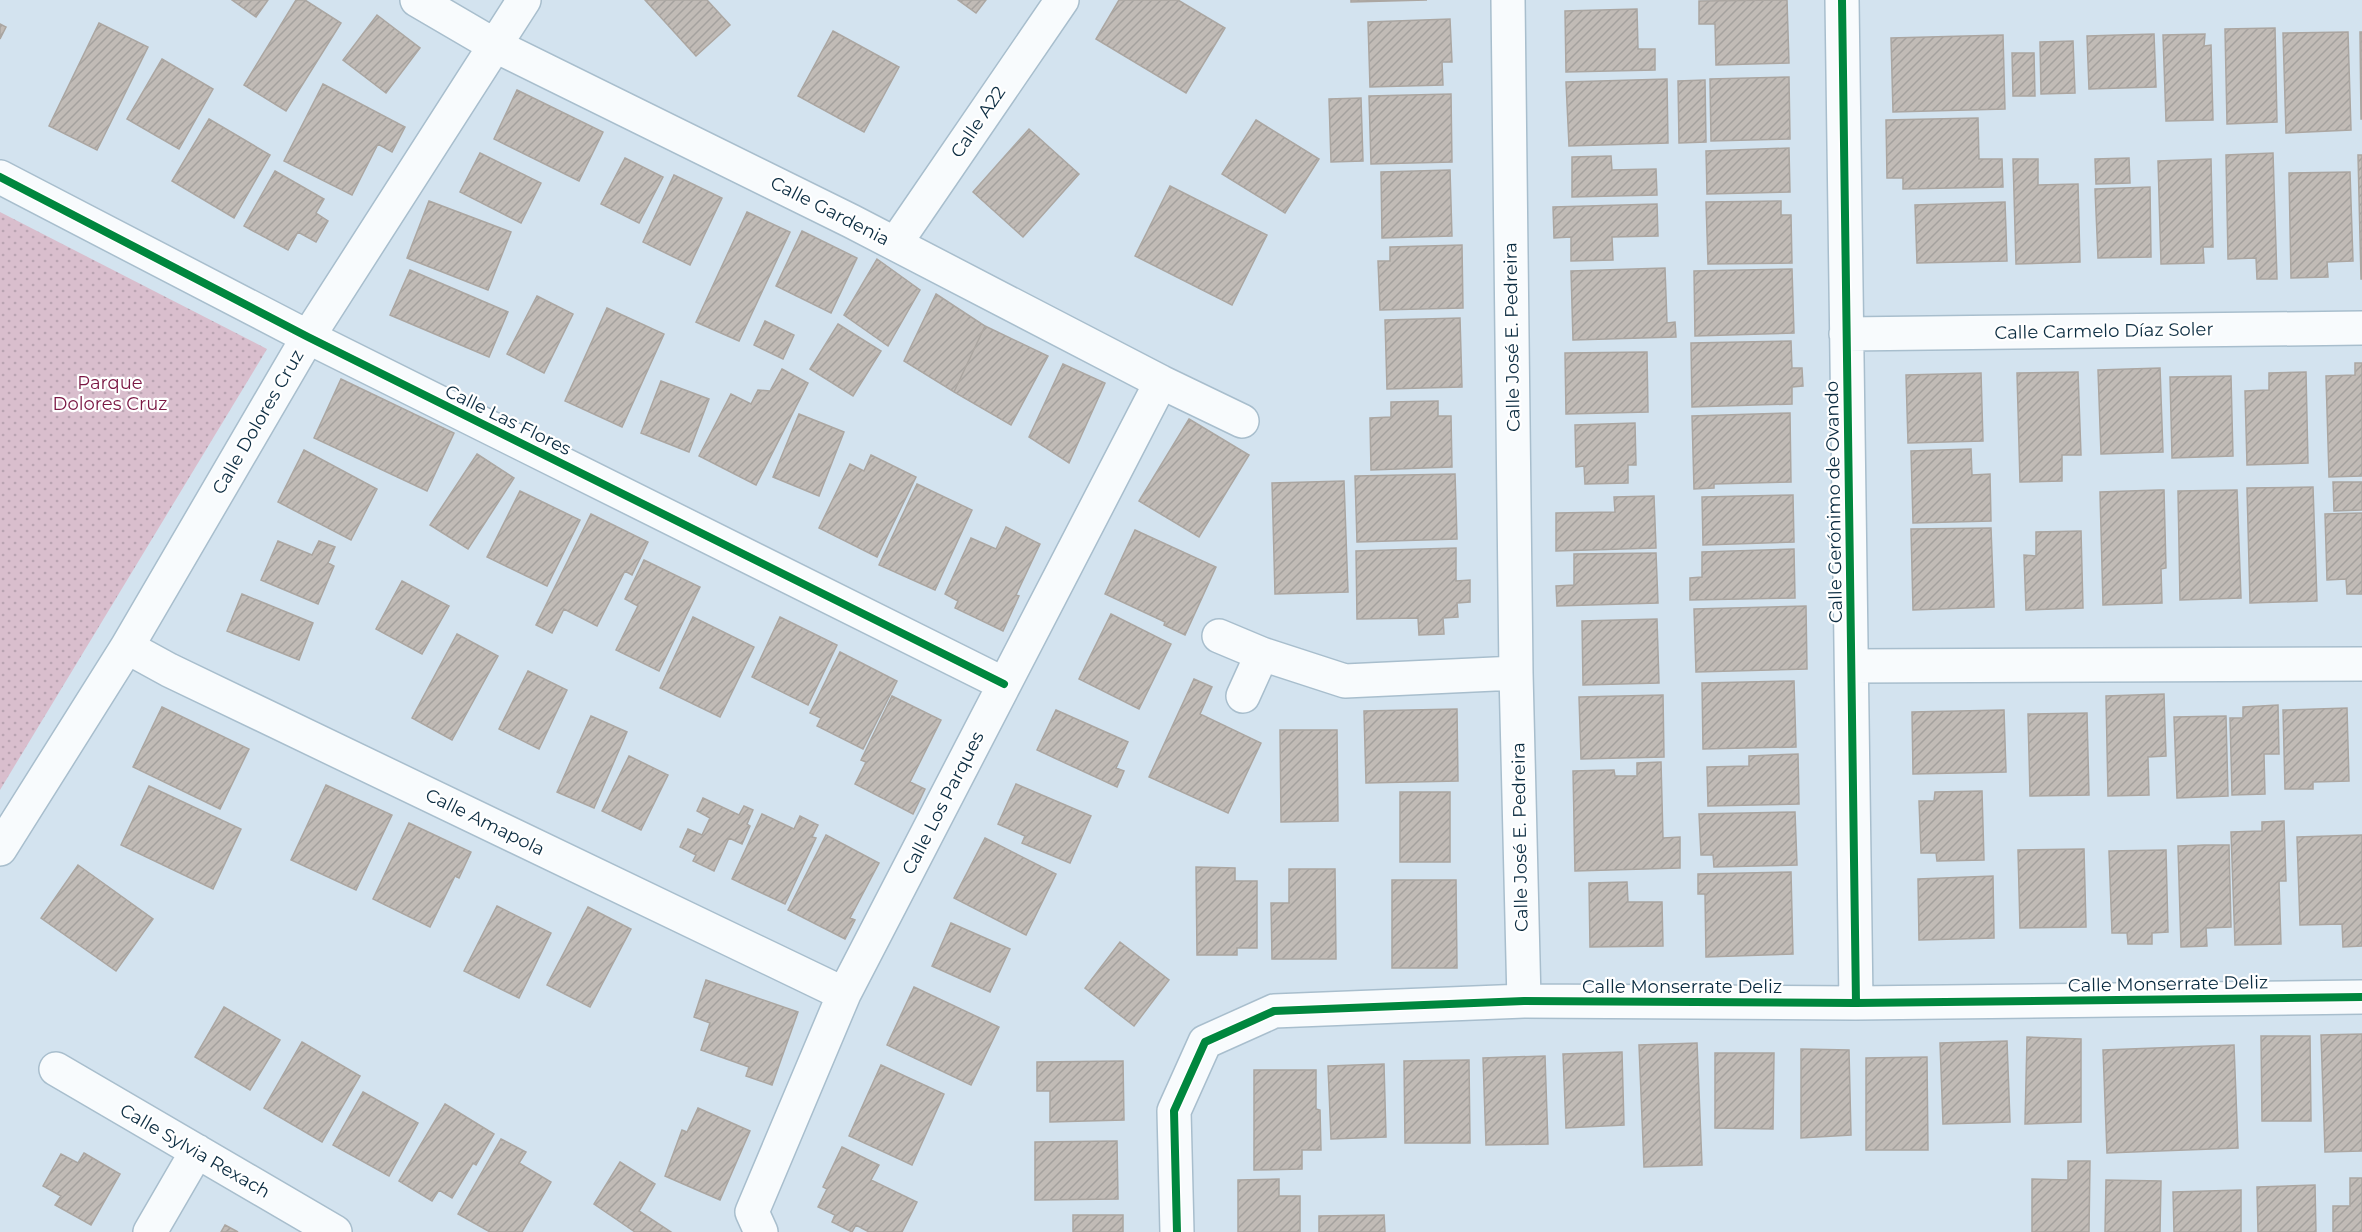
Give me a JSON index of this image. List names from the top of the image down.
{
  "streets": {
    "street": [
      "Calle A22",
      "Calle Gardenia",
      "Calle Carmelo Díaz Soler",
      "Calle José E. Pedreira",
      "Calle Las Flores",
      "Calle Dolores Cruz",
      "Calle Gerónimo de Ovando",
      "Calle Los Parques",
      "Calle Amapola",
      "Calle Monserrate Deliz",
      "Calle Sylvia Rexach"
    ]
  },
  "crossings": [
    ["Calle A22", "Calle Gardenia"],
    ["Calle Gardenia", "Calle Dolores Cruz"],
    ["Calle Gardenia", "Calle Los Parques"],
    ["Calle Carmelo Díaz Soler", "Calle Gerónimo de Ovando"],
    ["Calle José E. Pedreira", "Calle Monserrate Deliz"],
    ["Calle Las Flores", "Calle Dolores Cruz"],
    ["Calle Las Flores", "Calle Los Parques"],
    ["Calle Dolores Cruz", "Calle Amapola"],
    ["Calle Gerónimo de Ovando", "Calle Monserrate Deliz"],
    ["Calle Los Parques", "Calle Amapola"]
  ],
  "parks": ["Parque Dolores Cruz"]
}
